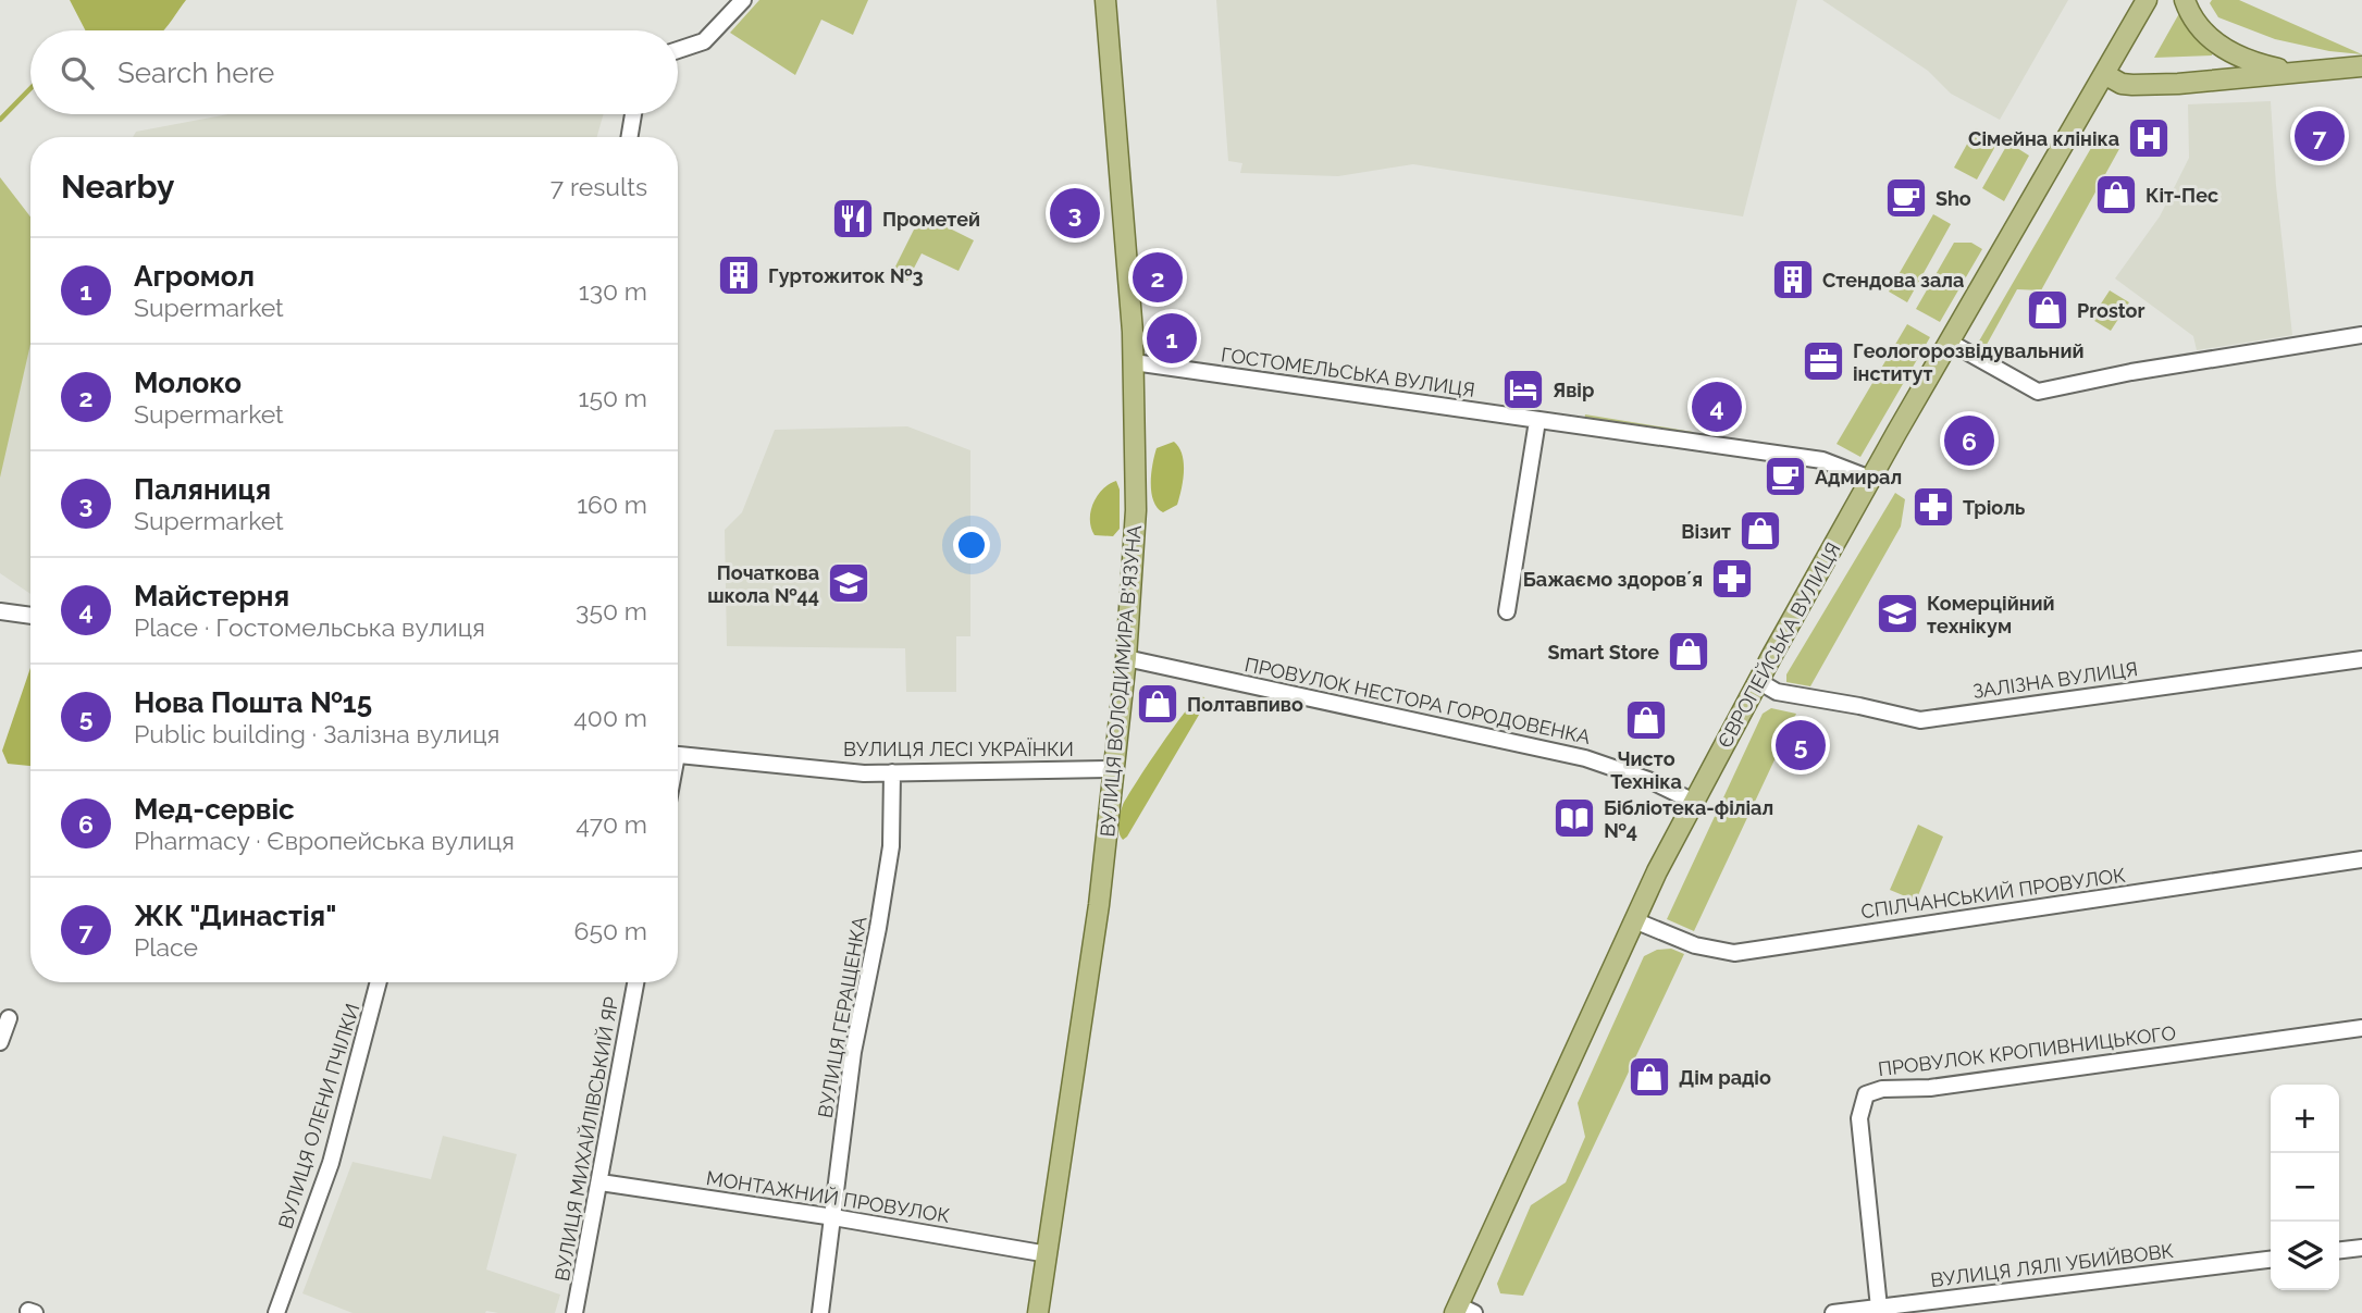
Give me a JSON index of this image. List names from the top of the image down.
{
  "streets": {
    "main road": ["ЄВРОПЕЙСЬКА ВУЛИЦЯ", "ВУЛИЦЯ ВОЛОДИМИРА В'ЯЗУНА"],
    "street": [
      "ГОСТОМЕЛЬСЬКА ВУЛИЦЯ",
      "ЗАЛІЗНА ВУЛИЦЯ",
      "ПРОВУЛОК НЕСТОРА ГОРОДОВЕНКА",
      "ВУЛИЦЯ ЛЕСІ УКРАЇНКИ",
      "СПІЛЧАНСЬКИЙ ПРОВУЛОК",
      "ВУЛИЦЯ ГЕРАЩЕНКА",
      "ПРОВУЛОК КРОПИВНИЦЬКОГО",
      "ВУЛИЦЯ ОЛЕНИ ПЧІЛКИ",
      "ВУЛИЦЯ МИХАЙЛІВСЬКИЙ ЯР",
      "МОНТАЖНИЙ ПРОВУЛОК",
      "ВУЛИЦЯ ЛЯЛІ УБИЙВОВК"
    ]
  },
  "crossings": [
    ["ГОСТОМЕЛЬСЬКА ВУЛИЦЯ", "ЄВРОПЕЙСЬКА ВУЛИЦЯ"],
    ["ГОСТОМЕЛЬСЬКА ВУЛИЦЯ", "ВУЛИЦЯ ВОЛОДИМИРА В'ЯЗУНА"],
    ["ЄВРОПЕЙСЬКА ВУЛИЦЯ", "ЗАЛІЗНА ВУЛИЦЯ"],
    ["ЄВРОПЕЙСЬКА ВУЛИЦЯ", "ПРОВУЛОК НЕСТОРА ГОРОДОВЕНКА"],
    ["ЄВРОПЕЙСЬКА ВУЛИЦЯ", "СПІЛЧАНСЬКИЙ ПРОВУЛОК"],
    ["ВУЛИЦЯ ВОЛОДИМИРА В'ЯЗУНА", "ПРОВУЛОК НЕСТОРА ГОРОДОВЕНКА"],
    ["ВУЛИЦЯ ВОЛОДИМИРА В'ЯЗУНА", "ВУЛИЦЯ ЛЕСІ УКРАЇНКИ"],
    ["ВУЛИЦЯ ВОЛОДИМИРА В'ЯЗУНА", "МОНТАЖНИЙ ПРОВУЛОК"],
    ["ВУЛИЦЯ ЛЕСІ УКРАЇНКИ", "ВУЛИЦЯ ГЕРАЩЕНКА"],
    ["ВУЛИЦЯ ГЕРАЩЕНКА", "МОНТАЖНИЙ ПРОВУЛОК"],
    ["ПРОВУЛОК КРОПИВНИЦЬКОГО", "ВУЛИЦЯ ЛЯЛІ УБИЙВОВК"],
    ["ВУЛИЦЯ МИХАЙЛІВСЬКИЙ ЯР", "МОНТАЖНИЙ ПРОВУЛОК"]
  ],
  "places": {
    "hospital": ["Сімейна клініка"],
    "shop": [
      "Кіт-Пес",
      "Prostor",
      "Візит",
      "Smart Store",
      "Полтавпиво",
      "Чисто Техніка",
      "Дім радіо"
    ],
    "cafe": ["Sho", "Адмирал"],
    "restaurant": ["Прометей"],
    "building": ["Гуртожиток №3", "Стендова зала"],
    "office": ["Геологорозвідувальний інститут"],
    "hotel": ["Явір"],
    "pharmacy": ["Тріоль", "Бажаємо здоровʼя"],
    "school or university": ["Початкова школа №44", "Комерційний технікум"],
    "library": ["Бібліотека-філіал №4"]
  },
  "page": {
    "search": "Search here",
    "pins": [
      "7",
      "3",
      "2",
      "1",
      "4",
      "6",
      "5"
    ],
    "heading": ["Nearby", "7 results"],
    "list": [
      {
        "mark": "1",
        "name": "Агромол",
        "note": "Supermarket",
        "value": "130 m"
      },
      {
        "mark": "2",
        "name": "Молоко",
        "note": "Supermarket",
        "value": "150 m"
      },
      {
        "mark": "3",
        "name": "Паляниця",
        "note": "Supermarket",
        "value": "160 m"
      },
      {
        "mark": "4",
        "name": "Майстерня",
        "note": "Place · Гостомельська вулиця",
        "value": "350 m"
      },
      {
        "mark": "5",
        "name": "Нова Пошта №15",
        "note": "Public building · Залізна вулиця",
        "value": "400 m"
      },
      {
        "mark": "6",
        "name": "Мед-сервіс",
        "note": "Pharmacy · Європейська вулиця",
        "value": "470 m"
      },
      {
        "mark": "7",
        "name": "ЖК \"Династія\"",
        "note": "Place",
        "value": "650 m"
      }
    ],
    "map_buttons": ["+", "−"]
  }
}
